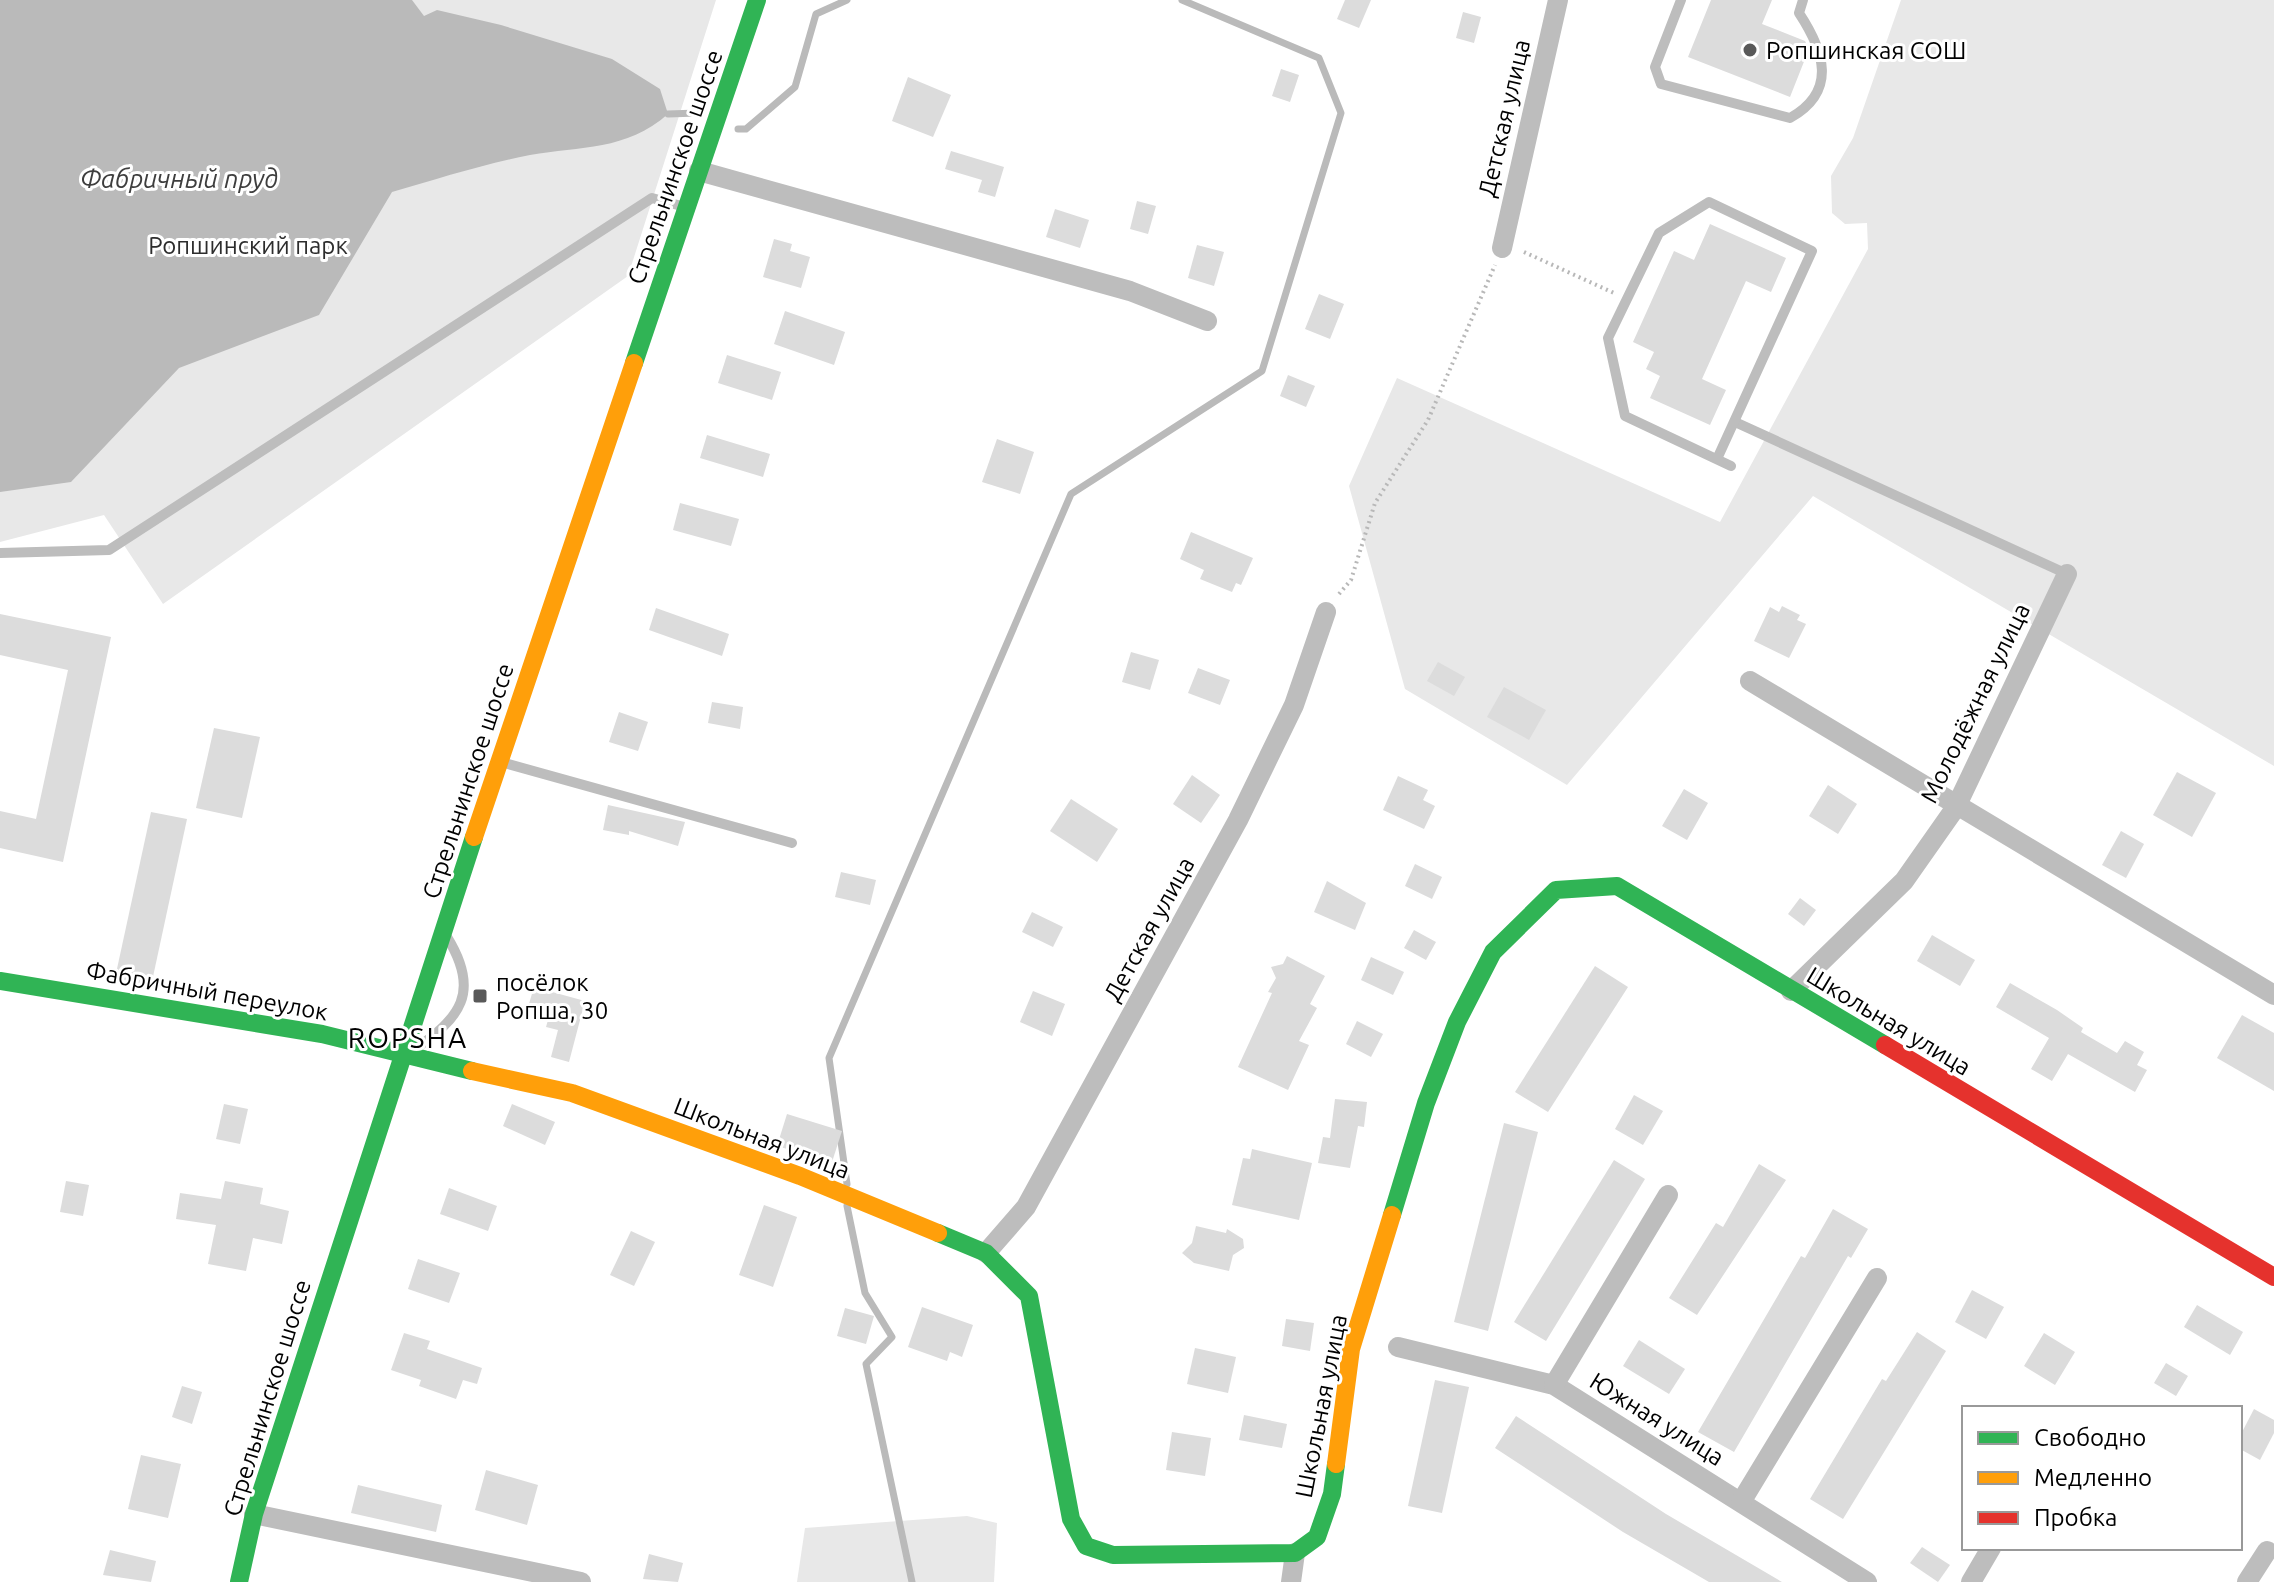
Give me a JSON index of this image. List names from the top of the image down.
{
  "streets": {
    "street": [
      "Детская улица",
      "Стрельнинское шоссе",
      "Молодёжная улица",
      "Фабричный переулок",
      "Школьная улица",
      "Южная улица"
    ]
  },
  "crossings": [
    ["Детская улица", "Школьная улица"],
    ["Стрельнинское шоссе", "Фабричный переулок"],
    ["Стрельнинское шоссе", "Школьная улица"],
    ["Молодёжная улица", "Школьная улица"],
    ["Фабричный переулок", "Школьная улица"]
  ],
  "districts": ["ROPSHA"],
  "water": ["Фабричный пруд"],
  "parks": ["Ропшинский парк"],
  "places": {
    "other": ["Ропшинская СОШ"],
    "transit": ["посёлок Ропша, 30"]
  },
  "legend": ["Свободно", "Медленно", "Пробка"]
}
